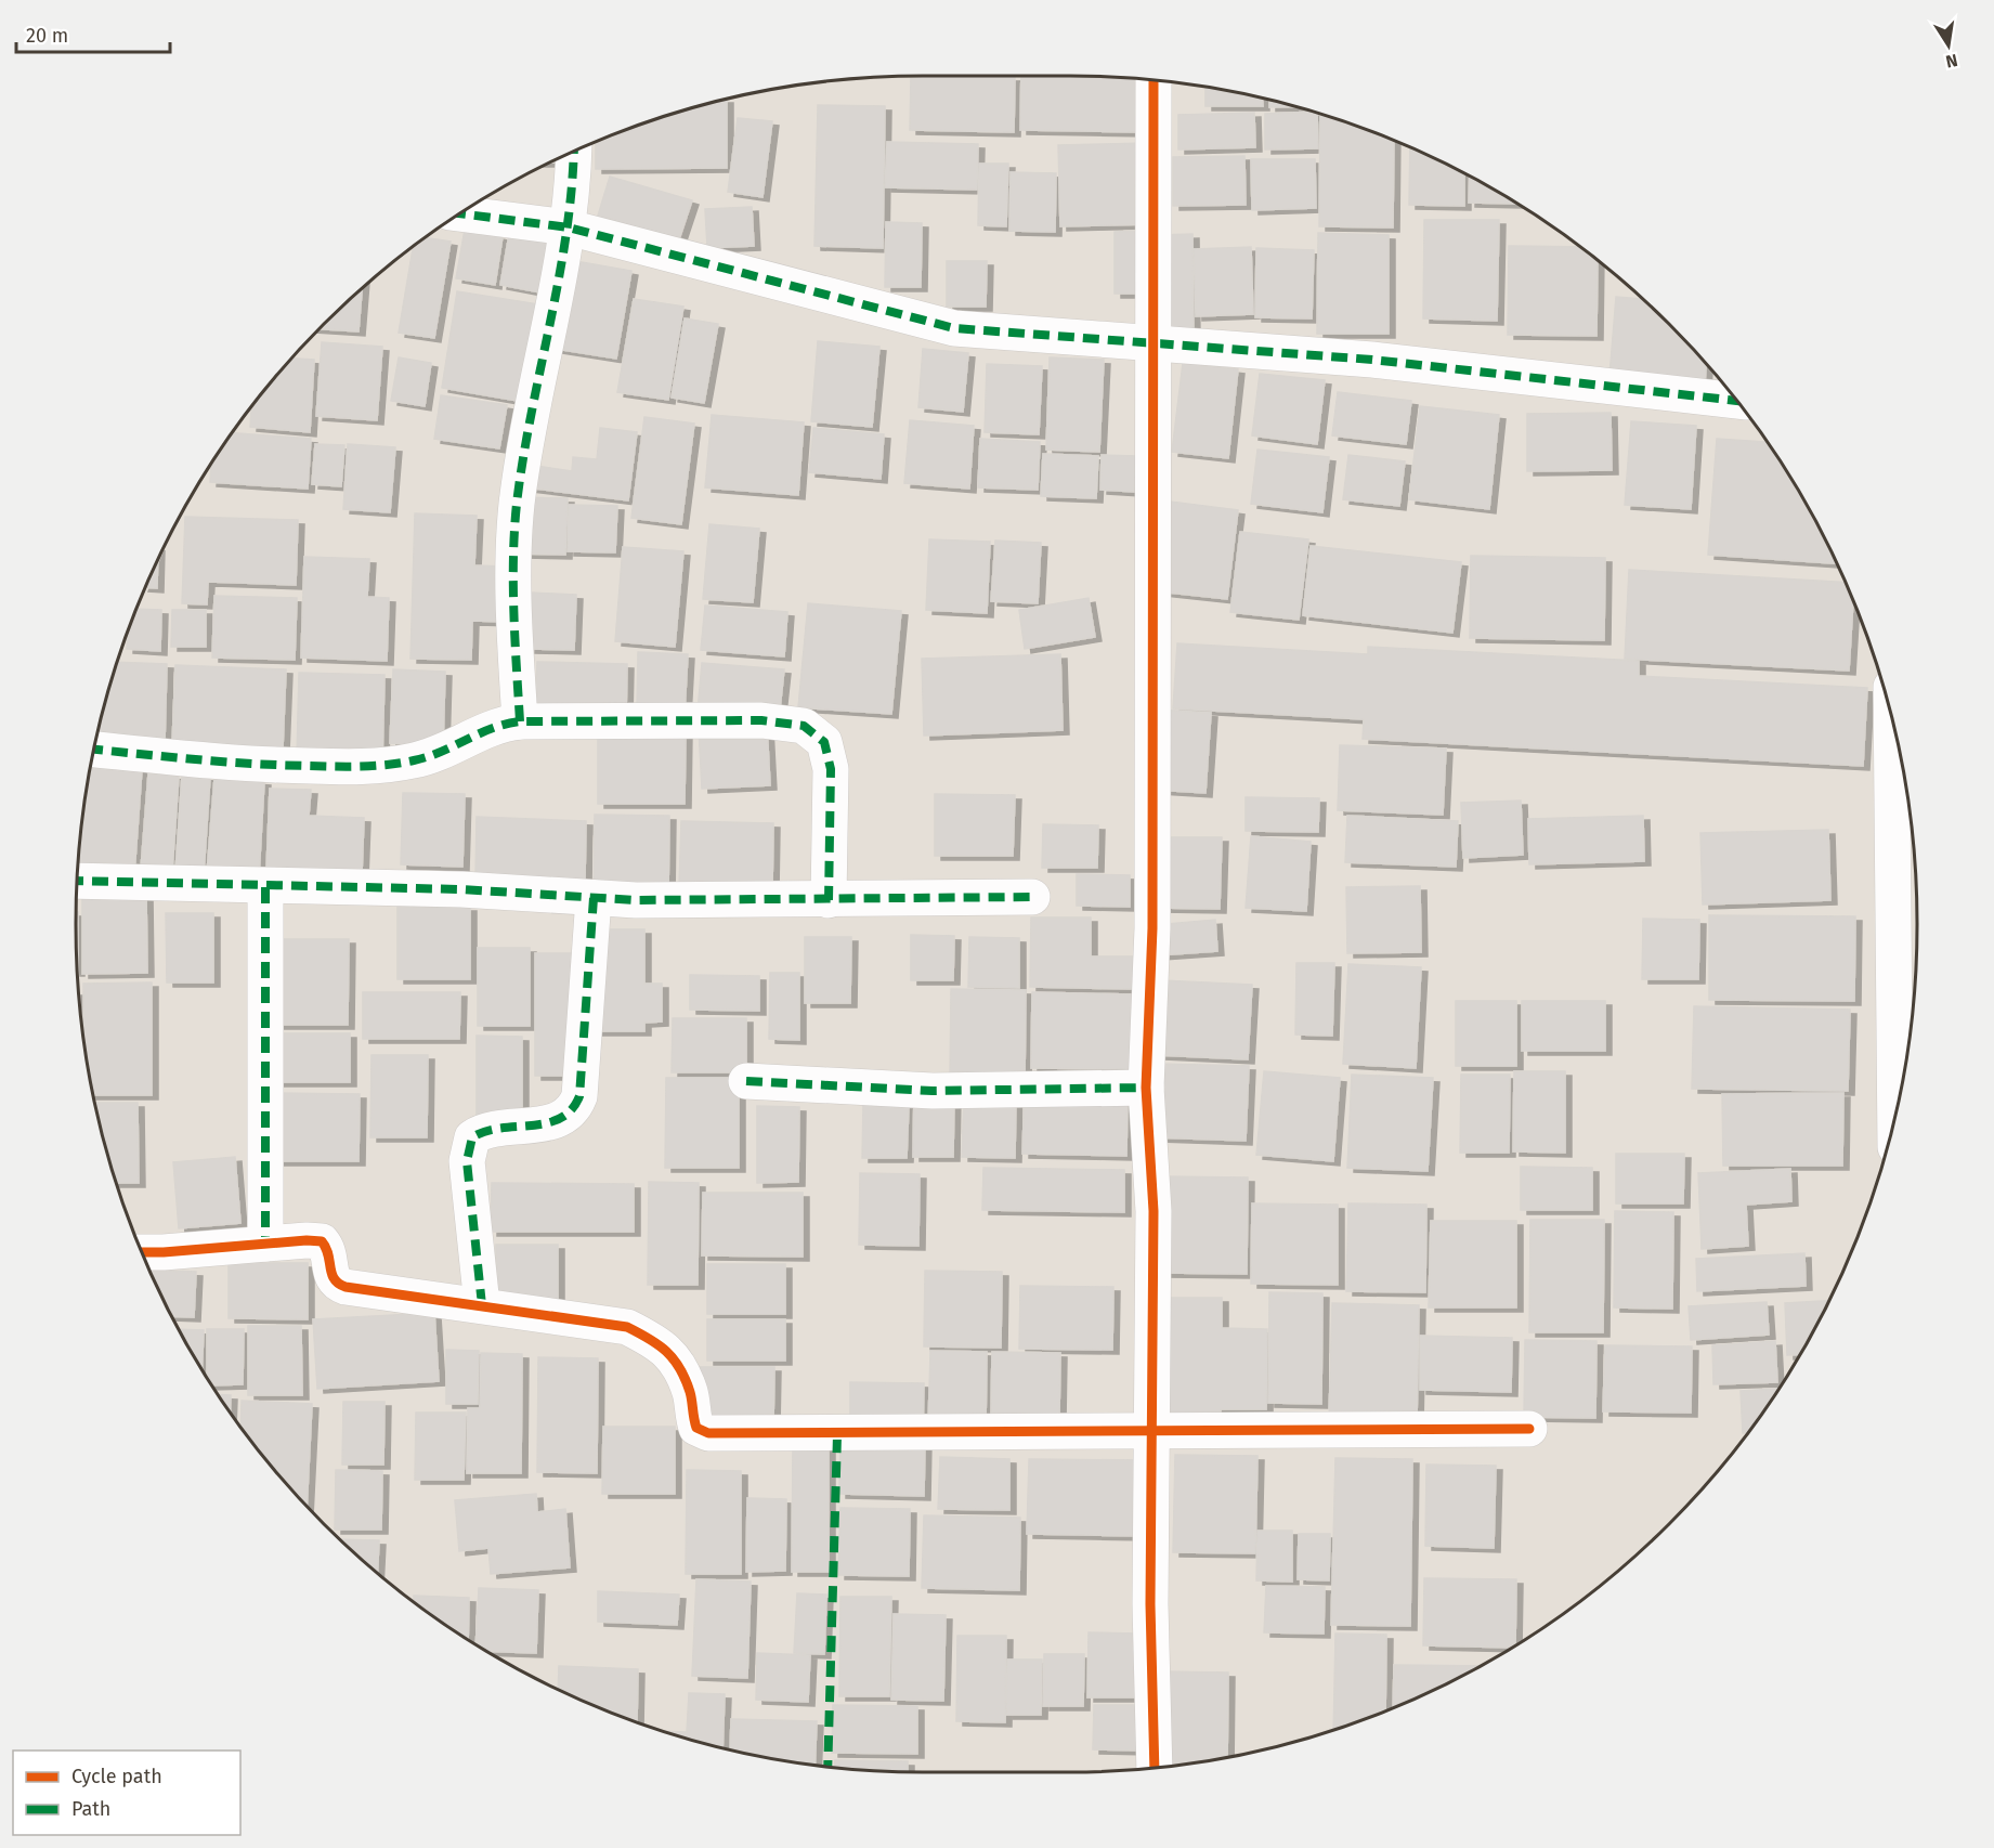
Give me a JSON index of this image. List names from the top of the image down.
{
  "legend": ["Cycle path", "Path"],
  "scale_bar": "20 m",
  "north": "bottom"
}
